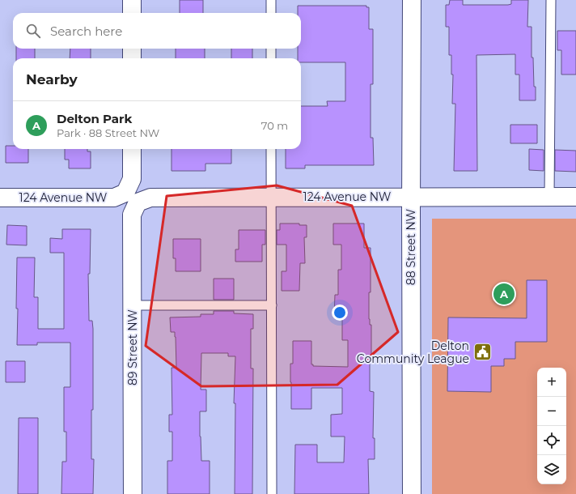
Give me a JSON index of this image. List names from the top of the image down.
{
  "streets": {
    "street": ["124 Avenue NW", "88 Street NW", "89 Street NW"]
  },
  "crossings": [
    ["124 Avenue NW", "88 Street NW"],
    ["124 Avenue NW", "89 Street NW"]
  ],
  "places": {
    "public building": ["Delton Community League"]
  },
  "page": {
    "search": "Search here",
    "heading": "Nearby",
    "list": [
      {
        "mark": "A",
        "name": "Delton Park",
        "note": "Park · 88 Street NW",
        "value": "70 m"
      }
    ],
    "pins": "A",
    "map_buttons": ["+", "−"]
  }
}
